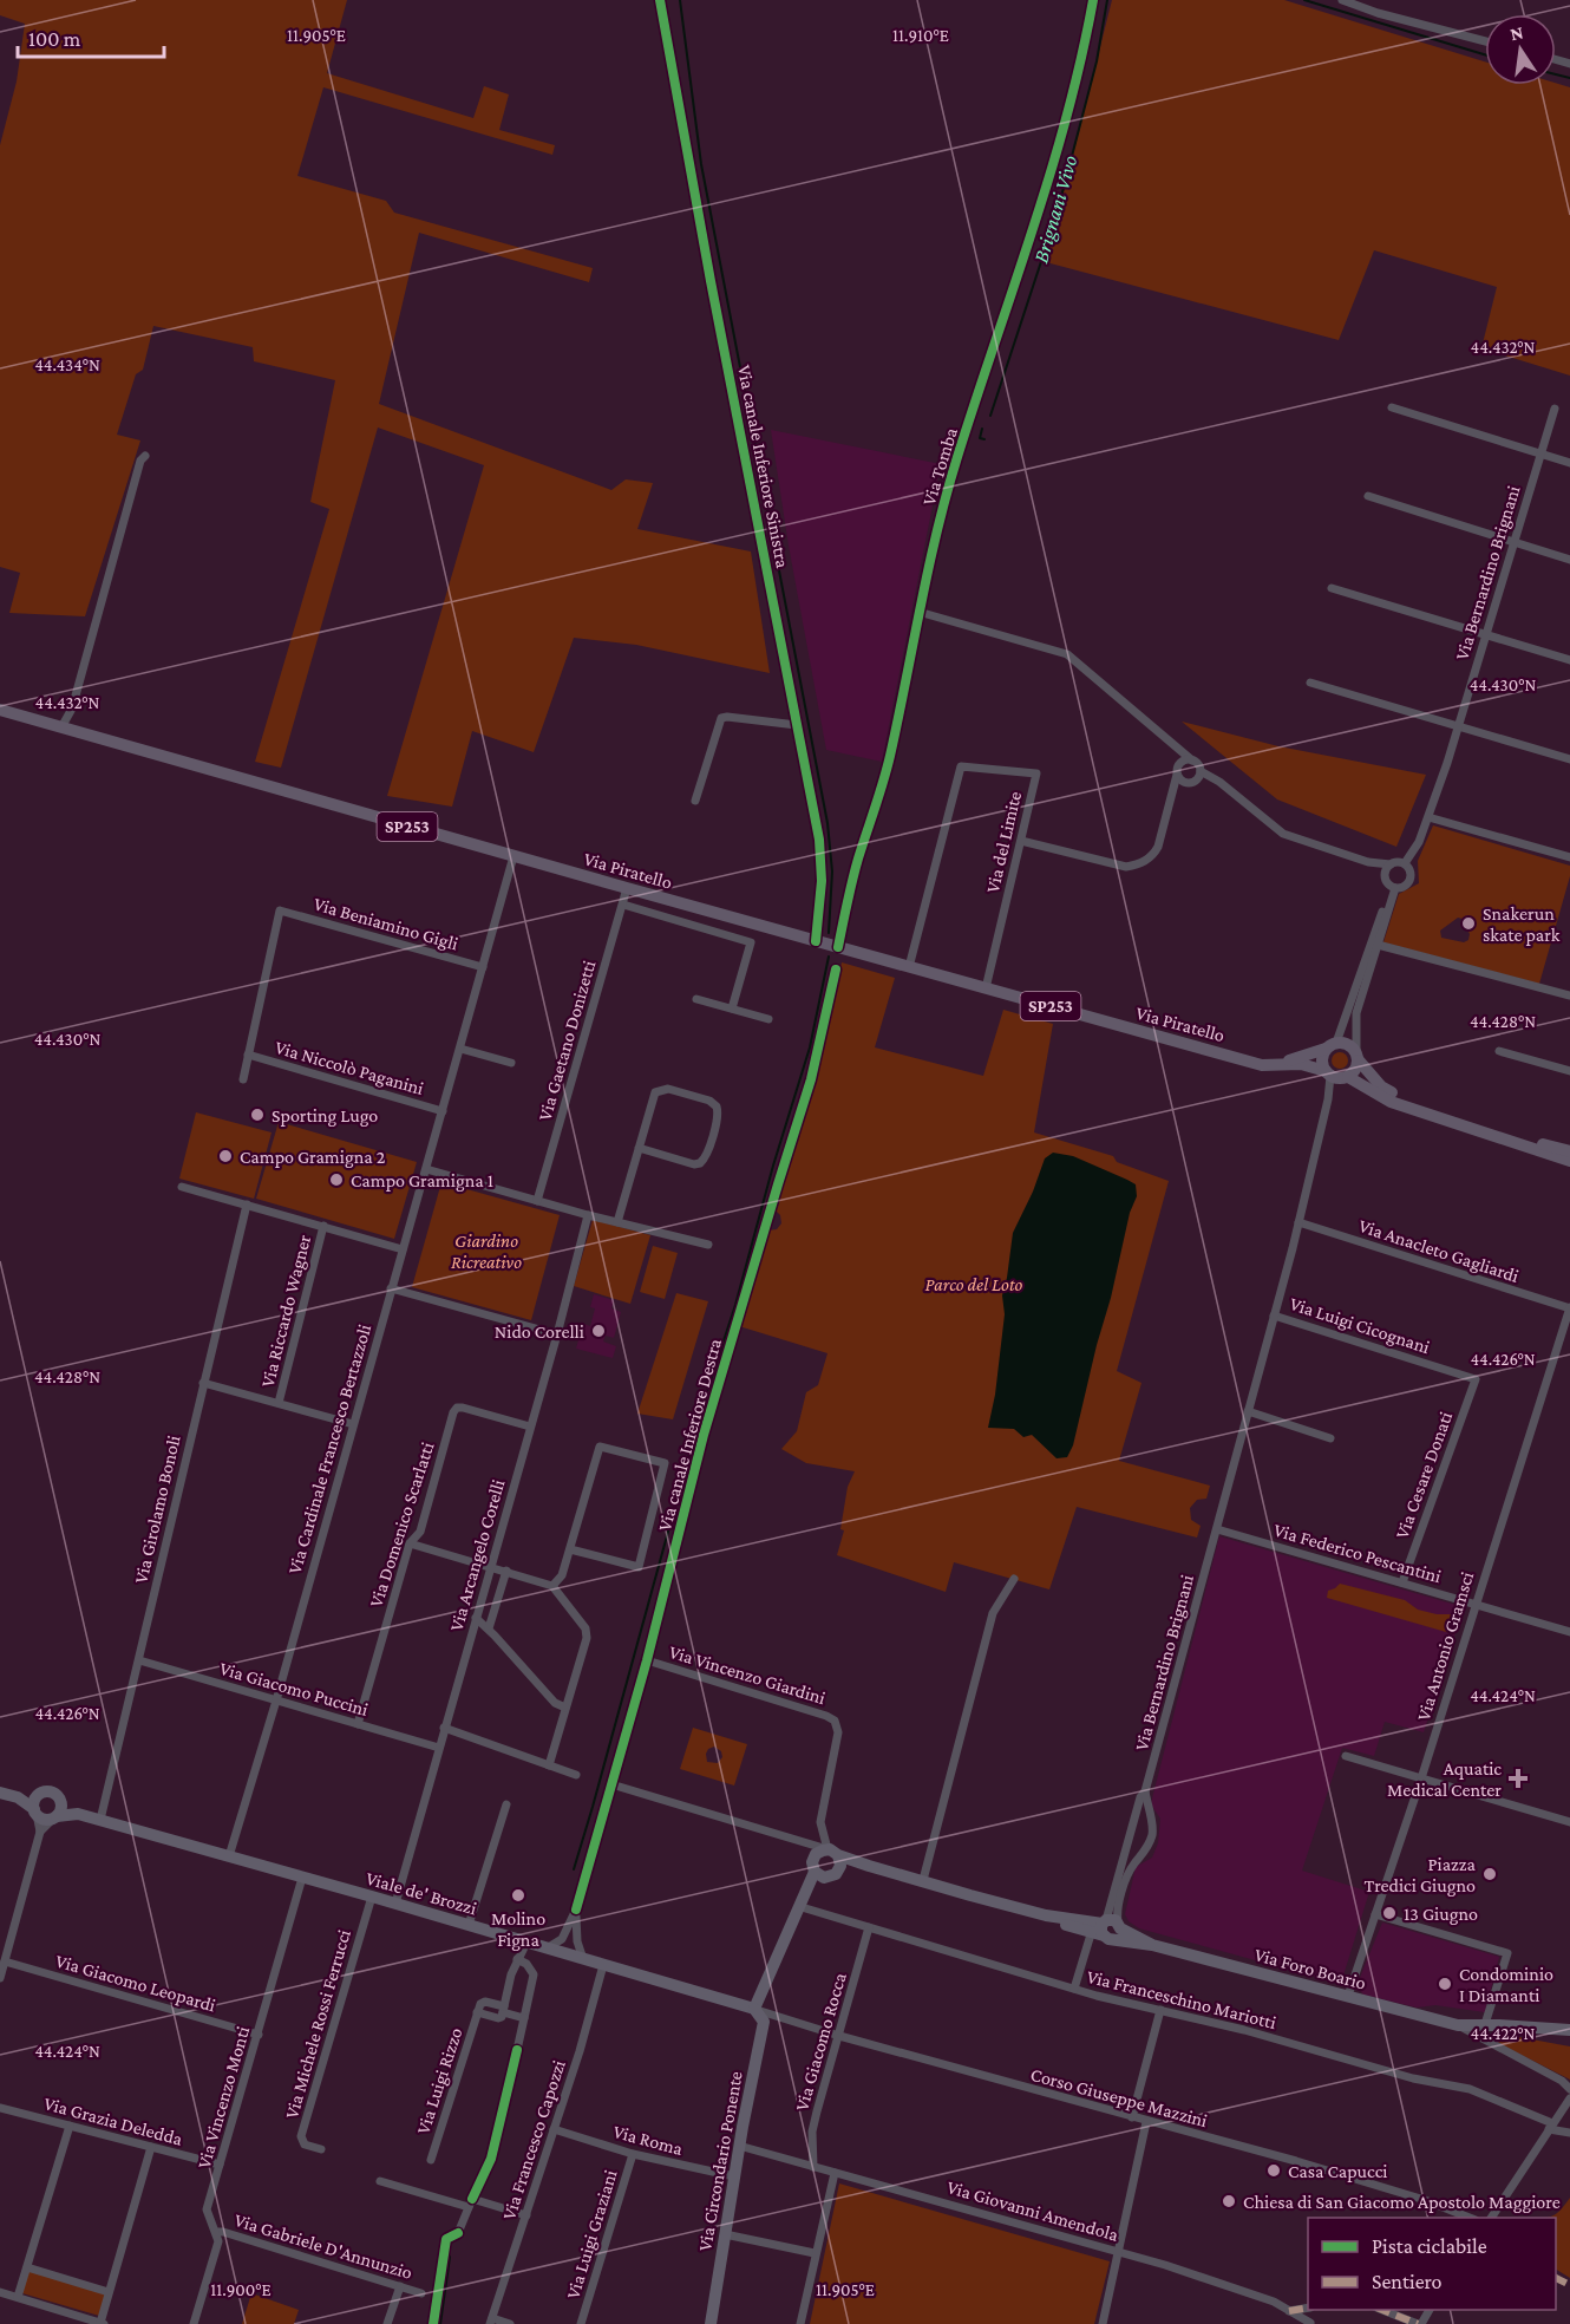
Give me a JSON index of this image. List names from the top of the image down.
{
  "streets": {
    "main road": ["SP253", "Via Piratello"],
    "street": [
      "Via canale Inferiore Sinistra",
      "Via Tomba",
      "Via Bernardino Brignani",
      "Via del Limite",
      "Via Beniamino Gigli",
      "Via Gaetano Donizetti",
      "Via Niccolò Paganini",
      "Via Anacleto Gagliardi",
      "Via Riccardo Wagner",
      "Via Luigi Cicognani",
      "Via canale Inferiore Destra",
      "Via Cardinale Francesco Bertazzoli",
      "Via Cesare Donati",
      "Via Girolamo Bonoli",
      "Via Domenico Scarlatti",
      "Via Federico Pescantini",
      "Via Arcangelo Corelli",
      "Via Antonio Gramsci",
      "Via Vincenzo Giardini",
      "Via Giacomo Puccini",
      "Viale de' Brozzi",
      "Via Foro Boario",
      "Via Giacomo Leopardi",
      "Via Franceschino Mariotti",
      "Via Michele Rossi Ferrucci",
      "Via Giacomo Rocca",
      "Via Luigi Rizzo",
      "Via Vincenzo Monti",
      "Corso Giuseppe Mazzini",
      "Via Grazia Deledda",
      "Via Francesco Capozzi",
      "Via Roma",
      "Via Circondario Ponente",
      "Via Giovanni Amendola",
      "Via Luigi Graziani",
      "Via Gabriele D'Annunzio"
    ]
  },
  "crossings": [
    ["Via canale Inferiore Sinistra", "Via Piratello"],
    ["Via Tomba", "Via Piratello"],
    ["Via Bernardino Brignani", "Via Piratello"],
    ["Via Bernardino Brignani", "Via Anacleto Gagliardi"],
    ["Via Bernardino Brignani", "Via Luigi Cicognani"],
    ["Via Bernardino Brignani", "Via Federico Pescantini"],
    ["Via Bernardino Brignani", "Via Foro Boario"],
    ["Via Bernardino Brignani", "Via Franceschino Mariotti"],
    ["Via del Limite", "Via Piratello"],
    ["Via Piratello", "Via Gaetano Donizetti"],
    ["Via Piratello", "Via Cardinale Francesco Bertazzoli"],
    ["Via Beniamino Gigli", "Via Niccolò Paganini"],
    ["Via Beniamino Gigli", "Via Cardinale Francesco Bertazzoli"],
    ["Via Niccolò Paganini", "Via Cardinale Francesco Bertazzoli"],
    ["Via Anacleto Gagliardi", "Via Antonio Gramsci"],
    ["Via Luigi Cicognani", "Via Cesare Donati"],
    ["Via canale Inferiore Destra", "Via Vincenzo Giardini"],
    ["Via canale Inferiore Destra", "Viale de' Brozzi"],
    ["Via Cardinale Francesco Bertazzoli", "Via Giacomo Puccini"],
    ["Via Cardinale Francesco Bertazzoli", "Viale de' Brozzi"],
    ["Via Cesare Donati", "Via Federico Pescantini"],
    ["Via Girolamo Bonoli", "Via Giacomo Puccini"],
    ["Via Girolamo Bonoli", "Viale de' Brozzi"],
    ["Via Domenico Scarlatti", "Via Arcangelo Corelli"],
    ["Via Domenico Scarlatti", "Via Giacomo Puccini"],
    ["Via Federico Pescantini", "Via Antonio Gramsci"],
    ["Via Arcangelo Corelli", "Via Giacomo Puccini"],
    ["Via Arcangelo Corelli", "Viale de' Brozzi"],
    ["Via Antonio Gramsci", "Via Foro Boario"],
    ["Via Vincenzo Giardini", "Via Foro Boario"],
    ["Viale de' Brozzi", "Via Michele Rossi Ferrucci"],
    ["Viale de' Brozzi", "Via Vincenzo Monti"],
    ["Viale de' Brozzi", "Corso Giuseppe Mazzini"],
    ["Viale de' Brozzi", "Via Francesco Capozzi"],
    ["Viale de' Brozzi", "Via Circondario Ponente"],
    ["Via Giacomo Leopardi", "Via Vincenzo Monti"],
    ["Via Franceschino Mariotti", "Via Giacomo Rocca"],
    ["Via Giacomo Rocca", "Corso Giuseppe Mazzini"],
    ["Via Giacomo Rocca", "Via Giovanni Amendola"],
    ["Via Vincenzo Monti", "Via Grazia Deledda"],
    ["Via Vincenzo Monti", "Via Gabriele D'Annunzio"],
    ["Corso Giuseppe Mazzini", "Via Circondario Ponente"],
    ["Via Francesco Capozzi", "Via Roma"],
    ["Via Roma", "Via Circondario Ponente"],
    ["Via Roma", "Via Luigi Graziani"],
    ["Via Circondario Ponente", "Via Giovanni Amendola"]
  ],
  "water": ["Brignani Vivo"],
  "parks": ["Giardino Ricreativo", "Parco del Loto"],
  "places": {
    "other": [
      "Snakerun skate park",
      "Sporting Lugo",
      "Campo Gramigna 2",
      "Campo Gramigna 1",
      "Nido Corelli",
      "Piazza Tredici Giugno",
      "Molino Figna",
      "13 Giugno",
      "Condominio I Diamanti",
      "Casa Capucci",
      "Chiesa di San Giacomo Apostolo Maggiore"
    ],
    "health": ["Aquatic Medical Center"]
  },
  "legend": ["Pista ciclabile", "Sentiero"],
  "scale_bar": "100 m",
  "north": "top",
  "coordinates": [
    "11.905°E",
    "11.910°E",
    "44.432°N",
    "44.434°N",
    "44.430°N",
    "44.428°N",
    "44.426°N",
    "44.424°N",
    "44.422°N",
    "11.900°E"
  ]
}
